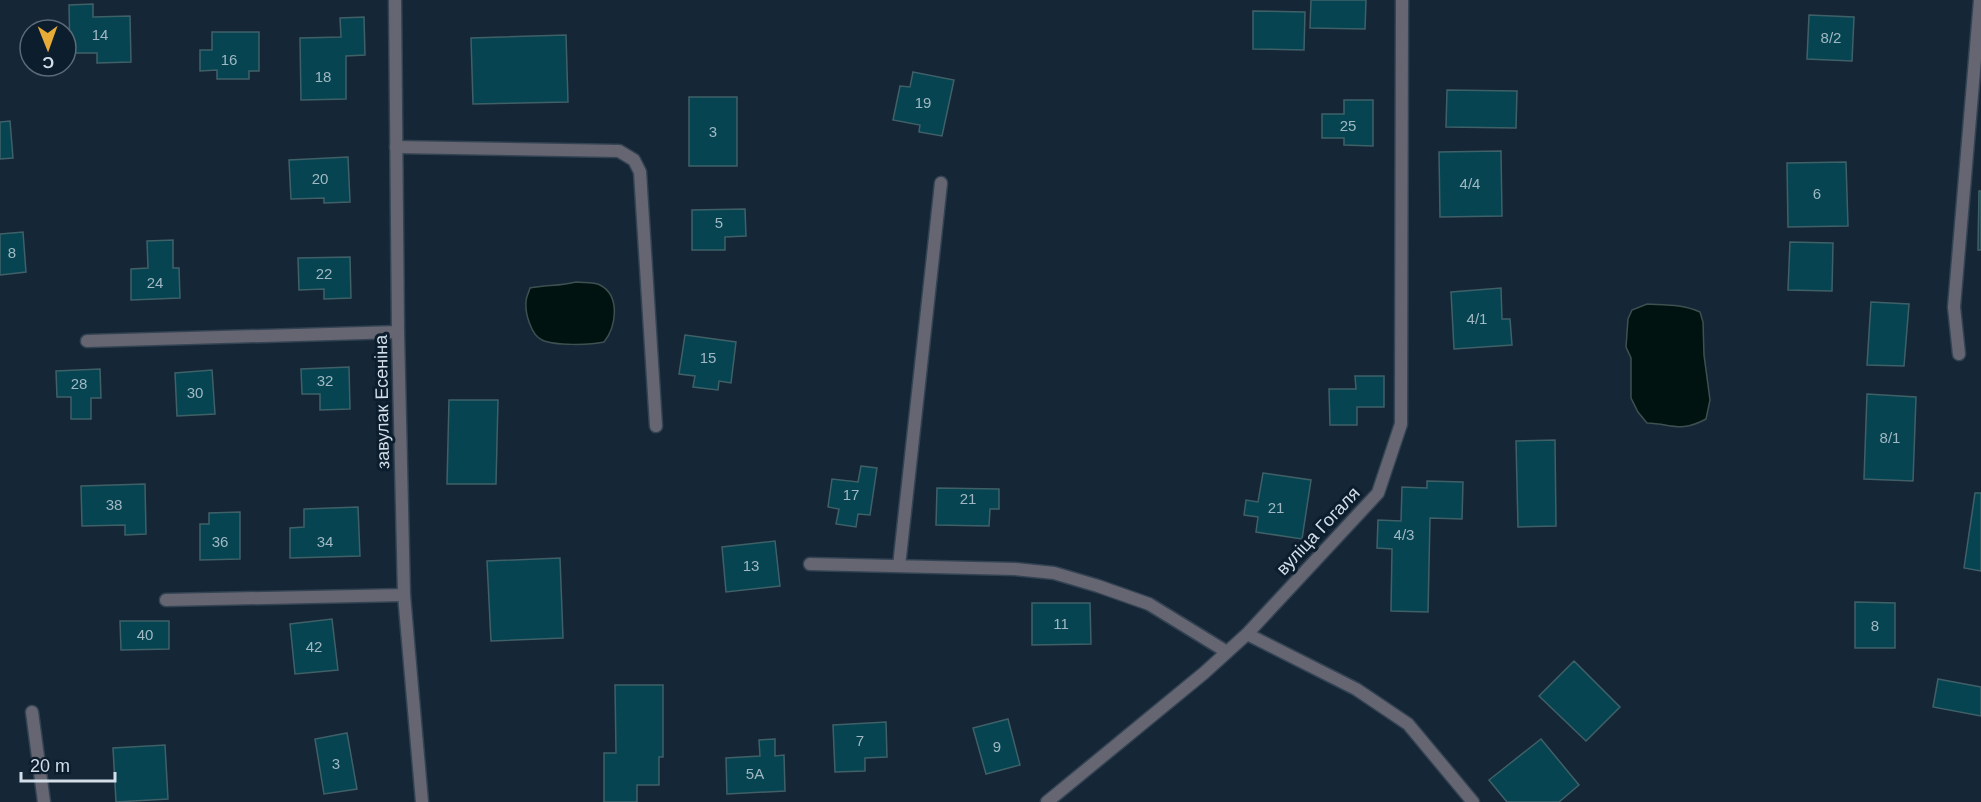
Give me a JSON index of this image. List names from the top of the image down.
{
  "streets": {
    "street": ["завулак Есеніна", "вуліца Гогаля"]
  },
  "house_numbers": [
    "14",
    "8/2",
    "16",
    "18",
    "19",
    "25",
    "3",
    "20",
    "4/4",
    "6",
    "5",
    "8",
    "22",
    "24",
    "4/1",
    "15",
    "32",
    "28",
    "30",
    "8/1",
    "17",
    "21",
    "38",
    "21",
    "4/3",
    "36",
    "34",
    "13",
    "11",
    "8",
    "40",
    "42",
    "7",
    "9",
    "3",
    "5А"
  ],
  "scale_bar": "20 m",
  "north": "bottom"
}
